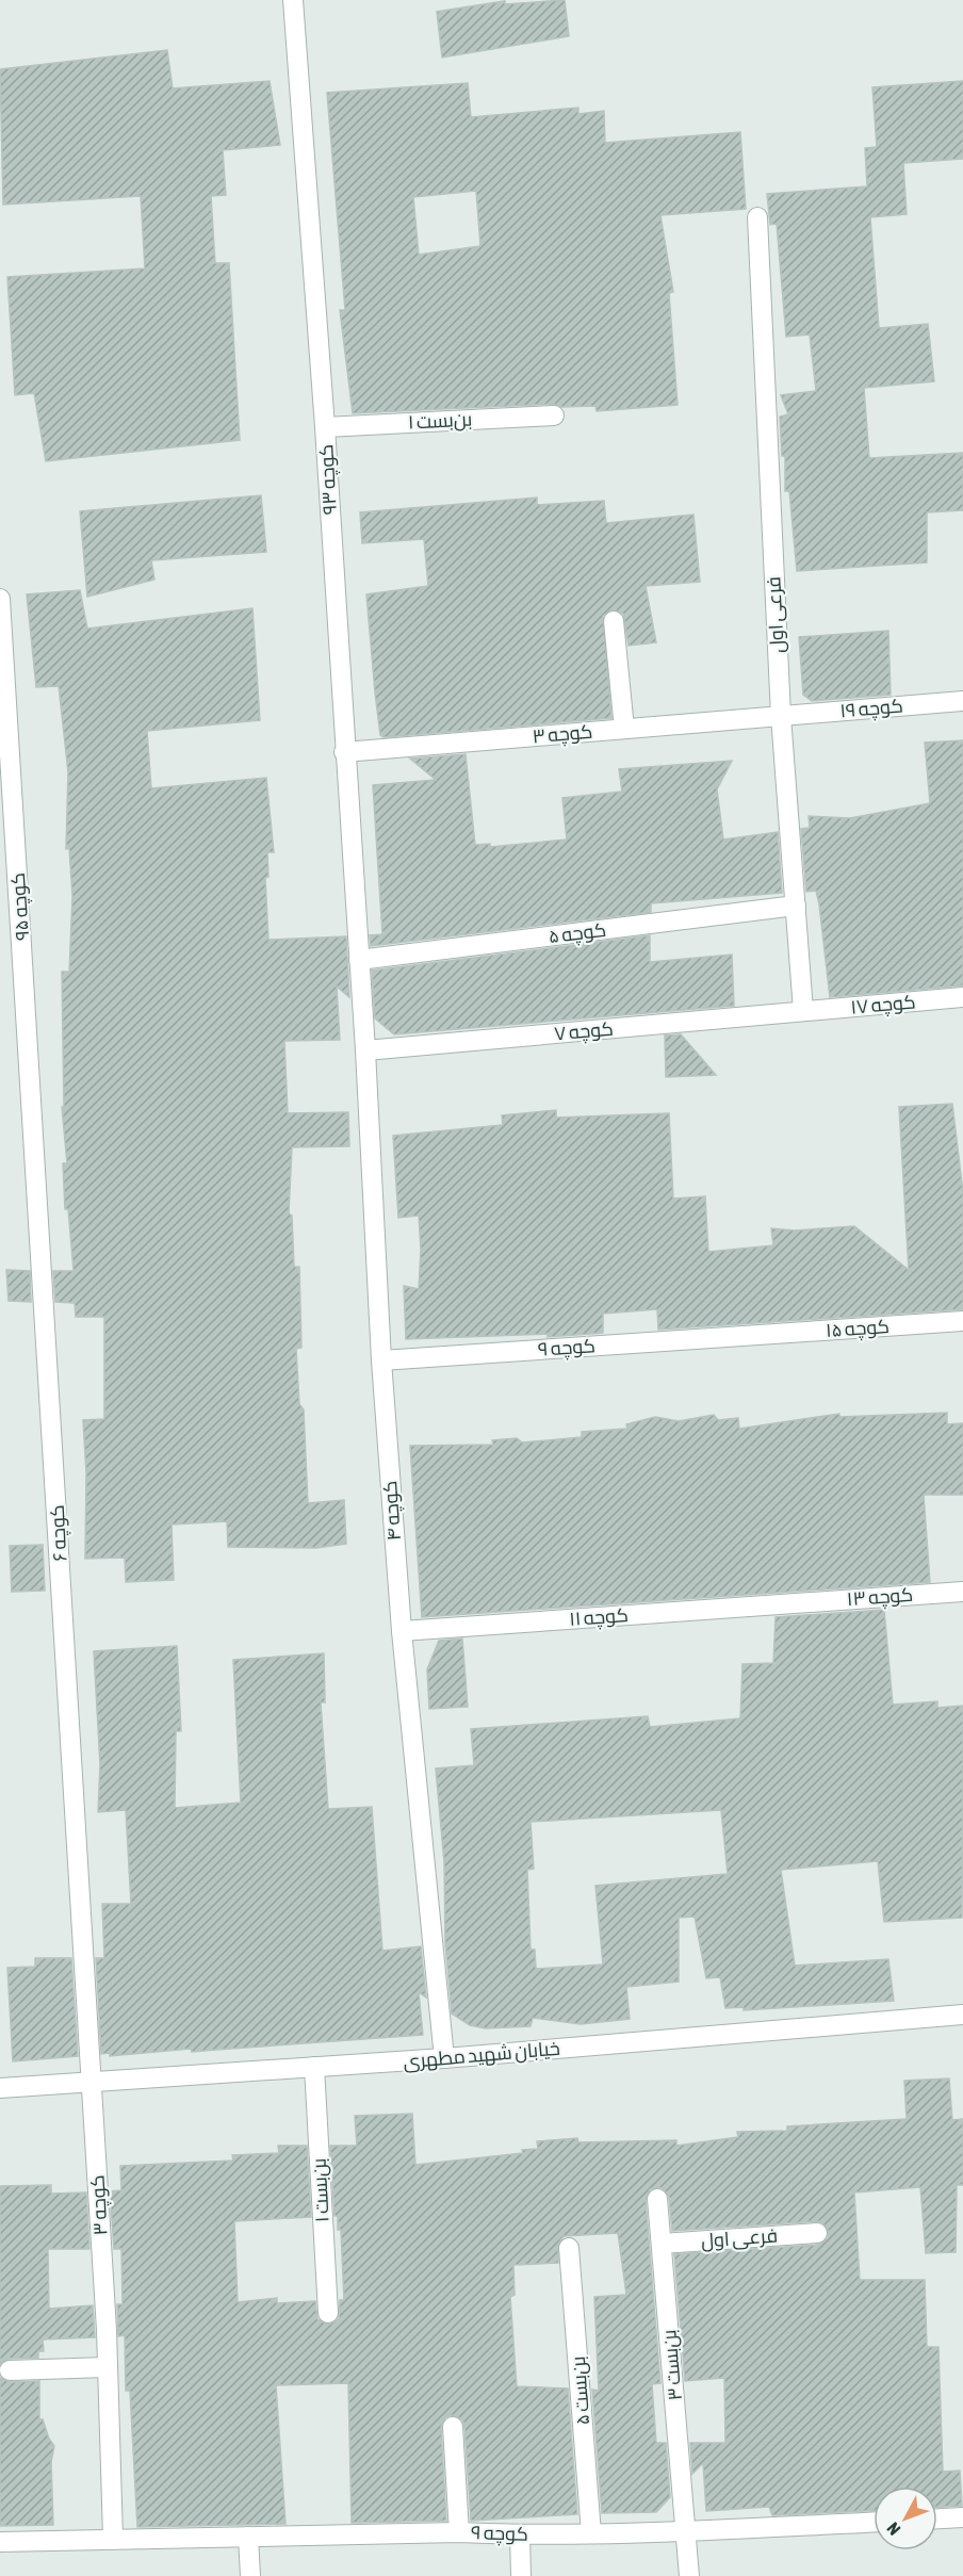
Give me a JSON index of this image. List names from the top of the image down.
{
  "streets": {
    "street": [
      "بن‌بست ۱",
      "کوچه ۹۳",
      "فرعی اول",
      "کوچه ۱۹",
      "کوچه ۳",
      "کوچه ۹۵",
      "کوچه ۵",
      "کوچه ۱۷",
      "کوچه ۷",
      "کوچه ۱۵",
      "کوچه ۹",
      "کوچه ۴",
      "کوچه ۶",
      "کوچه ۱۳",
      "کوچه ۱۱",
      "خیابان شهید مطهری",
      "بن‌بست ۳",
      "بن‌بست ۵"
    ]
  },
  "crossings": [
    ["بن‌بست ۱", "کوچه ۹۳"],
    ["بن‌بست ۱", "خیابان شهید مطهری"],
    ["کوچه ۹۳", "کوچه ۳"],
    ["کوچه ۹۳", "کوچه ۵"],
    ["کوچه ۹۳", "کوچه ۴"],
    ["فرعی اول", "کوچه ۱۹"],
    ["فرعی اول", "کوچه ۳"],
    ["فرعی اول", "کوچه ۵"],
    ["فرعی اول", "کوچه ۱۷"],
    ["فرعی اول", "کوچه ۷"],
    ["فرعی اول", "بن‌بست ۳"],
    ["کوچه ۱۹", "کوچه ۳"],
    ["کوچه ۳", "کوچه ۶"],
    ["کوچه ۳", "خیابان شهید مطهری"],
    ["کوچه ۹۵", "کوچه ۶"],
    ["کوچه ۵", "کوچه ۴"],
    ["کوچه ۱۷", "کوچه ۷"],
    ["کوچه ۷", "کوچه ۴"],
    ["کوچه ۱۵", "کوچه ۹"],
    ["کوچه ۹", "کوچه ۴"],
    ["کوچه ۹", "بن‌بست ۳"],
    ["کوچه ۹", "بن‌بست ۵"],
    ["کوچه ۴", "کوچه ۱۱"],
    ["کوچه ۴", "خیابان شهید مطهری"],
    ["کوچه ۶", "خیابان شهید مطهری"],
    ["کوچه ۱۳", "کوچه ۱۱"]
  ],
  "north": "bottom left"
}
